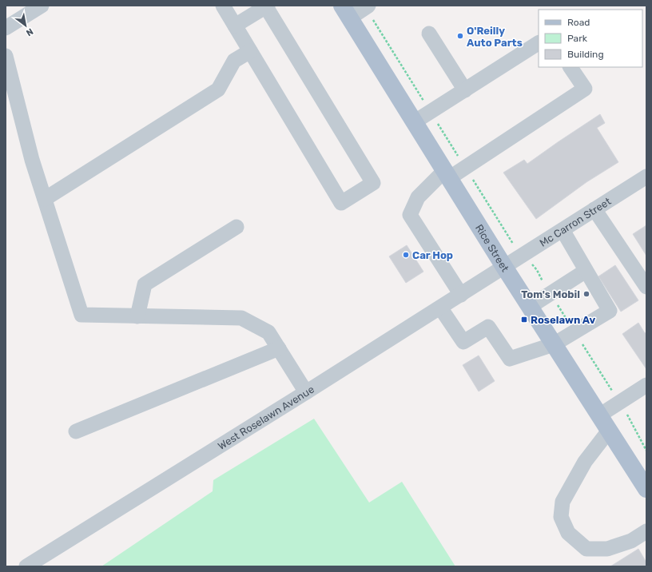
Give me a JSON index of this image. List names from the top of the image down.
{
  "streets": {
    "main road": ["Rice Street"],
    "street": ["Mc Carron Street", "West Roselawn Avenue"]
  },
  "crossings": [
    ["Mc Carron Street", "Rice Street"],
    ["Mc Carron Street", "West Roselawn Avenue"],
    ["Rice Street", "West Roselawn Avenue"]
  ],
  "places": {
    "other": ["O'Reilly Auto Parts", "Car Hop", "Tom's Mobil"],
    "transit": ["Roselawn Av"]
  },
  "legend": ["Road", "Park", "Building"],
  "north": "bottom right"
}
